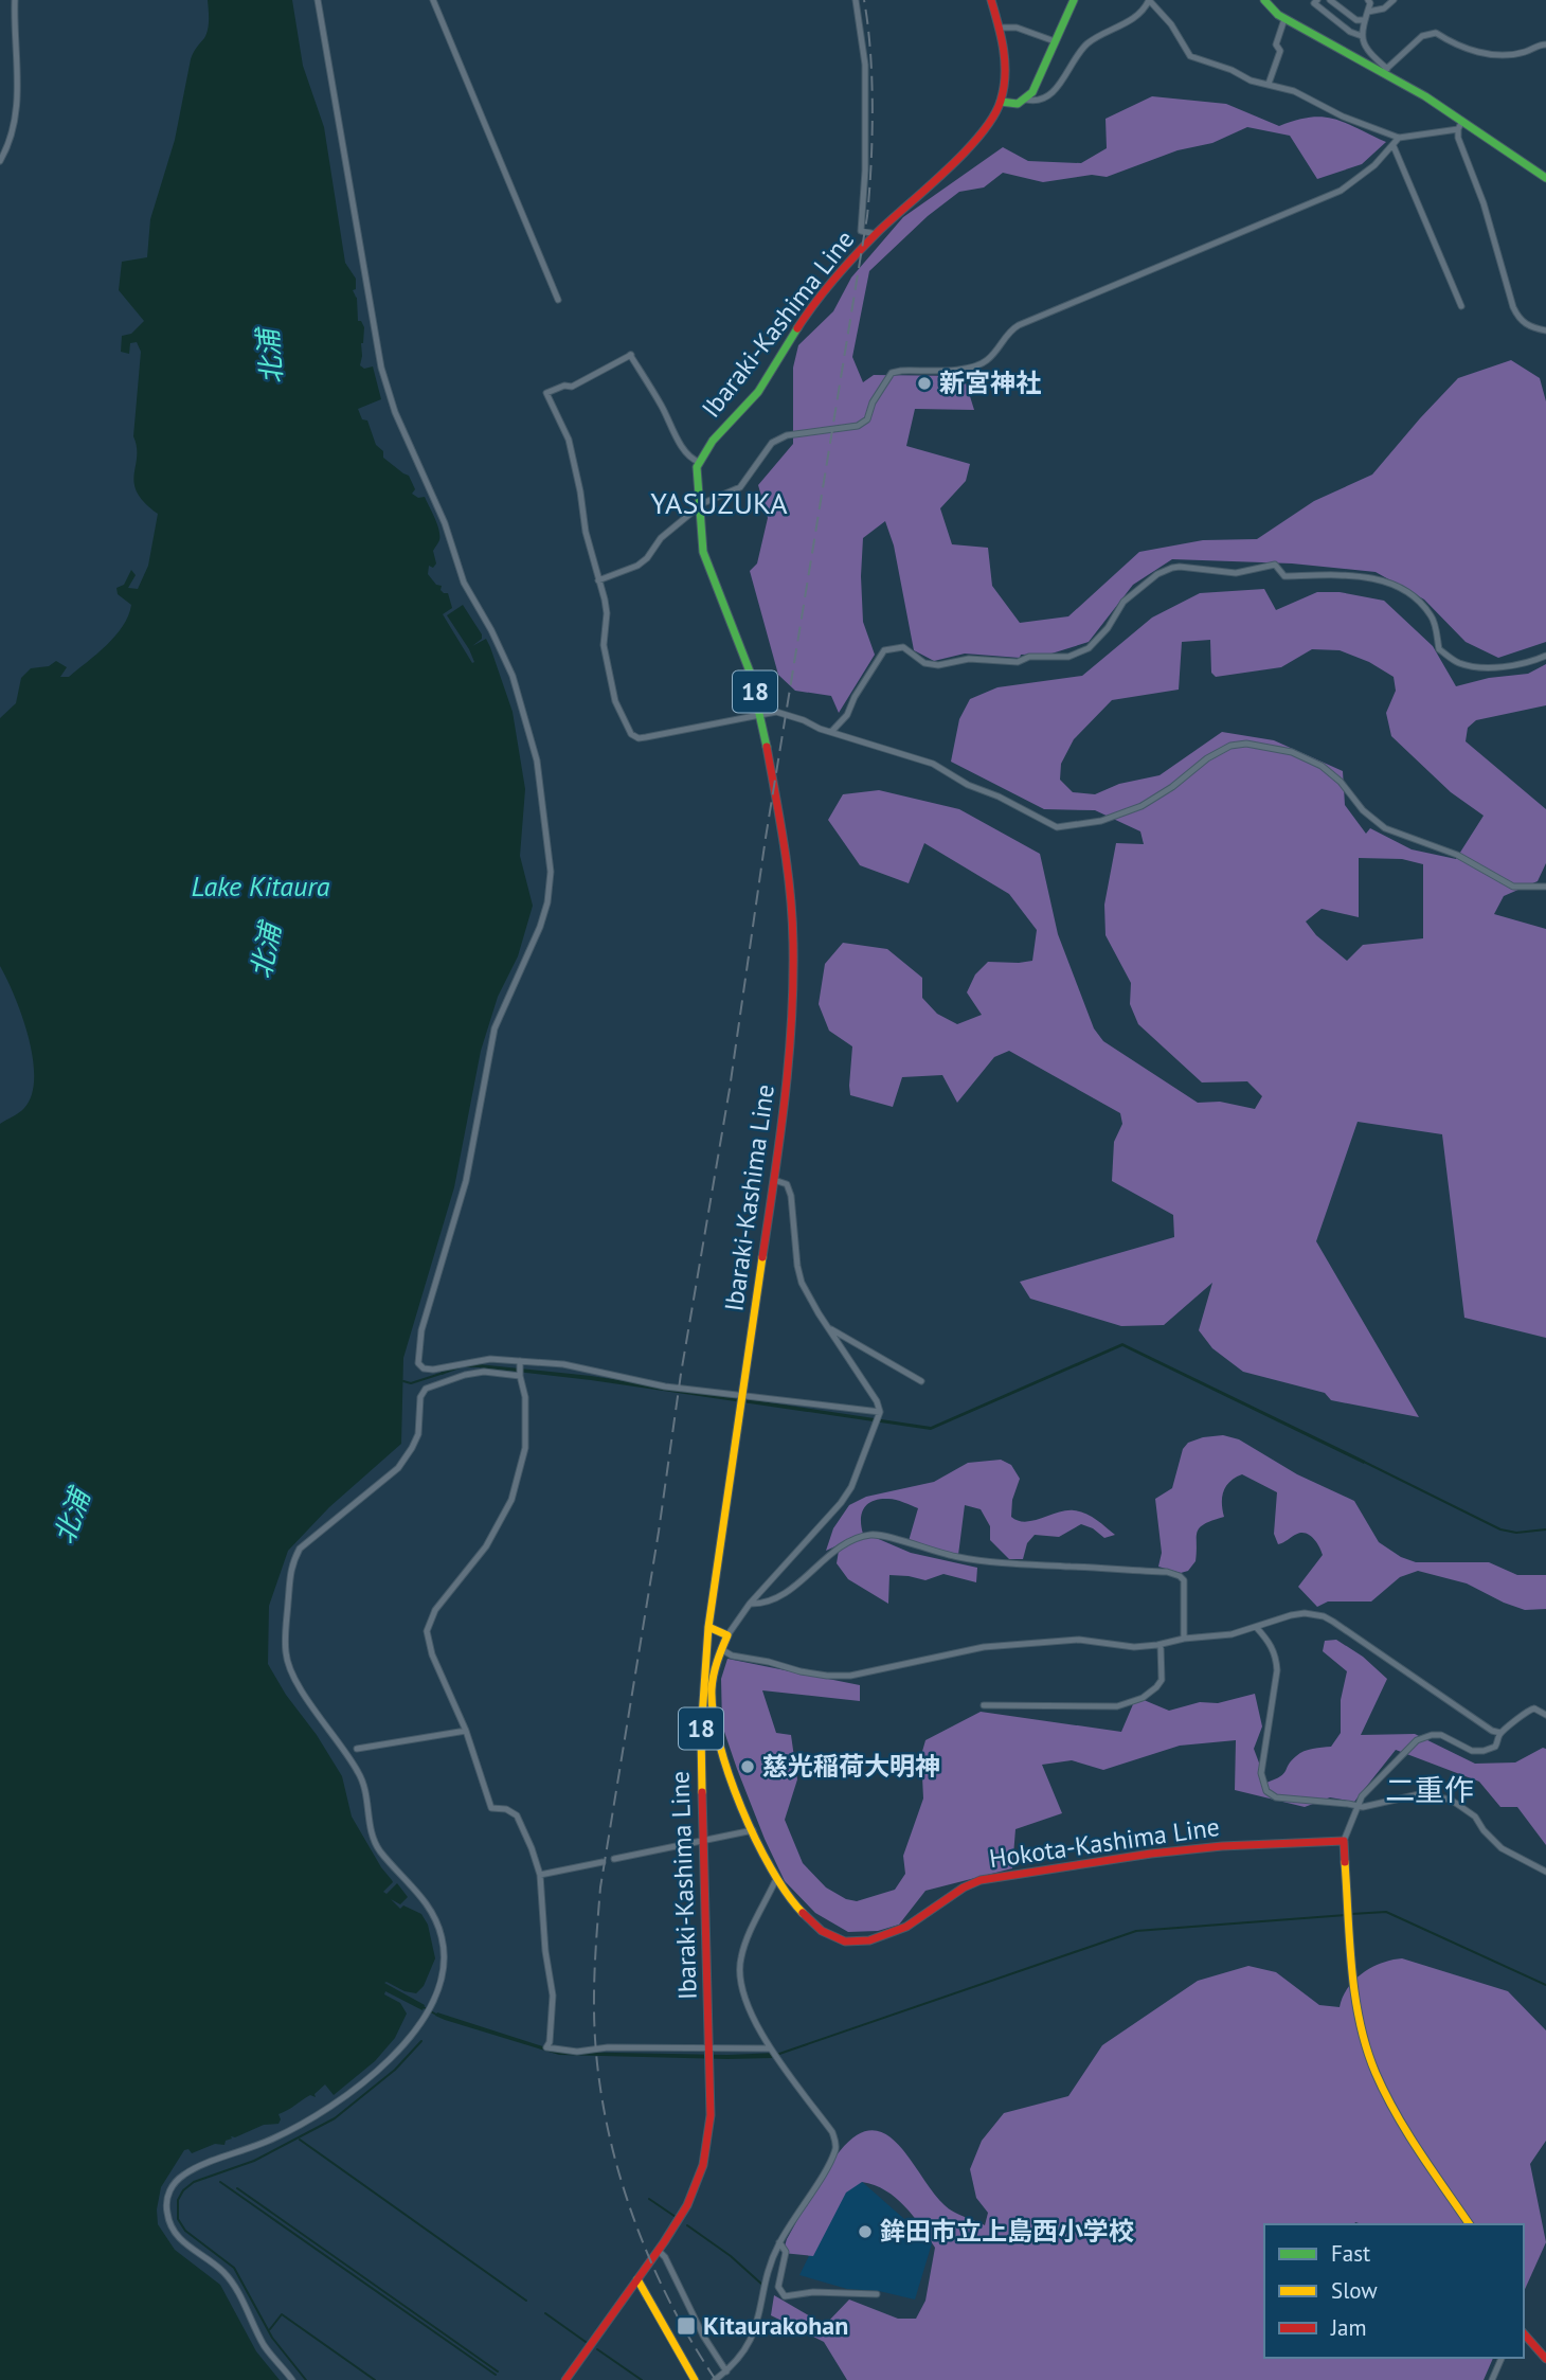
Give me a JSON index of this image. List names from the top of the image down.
{
  "streets": {
    "main road": ["Ibaraki-Kashima Line", "18", "Hokota-Kashima Line"]
  },
  "districts": ["YASUZUKA", "二重作"],
  "water": ["北浦", "Lake Kitaura"],
  "places": {
    "other": ["新宮神社", "慈光稲荷大明神", "鉾田市立上島西小学校"],
    "transit": ["Kitaurakohan"]
  },
  "legend": ["Fast", "Slow", "Jam"]
}
